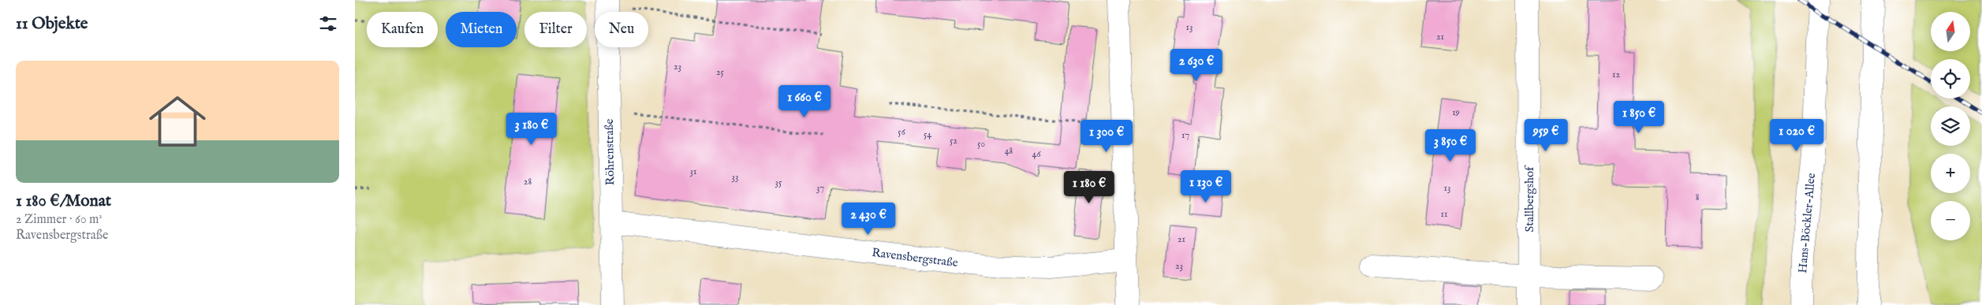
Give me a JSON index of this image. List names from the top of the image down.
{
  "streets": {
    "street": [
      "Röhrenstraße",
      "Stallbergshof",
      "Hans-Böckler-Allee",
      "Ravensbergstraße"
    ]
  },
  "crossings": [
    ["Röhrenstraße", "Ravensbergstraße"]
  ],
  "house_numbers": [
    "13",
    "21",
    "23",
    "25",
    "12",
    "19",
    "56",
    "54",
    "17",
    "52",
    "50",
    "48",
    "46",
    "31",
    "33",
    "28",
    "35",
    "37",
    "13",
    "8",
    "11",
    "21",
    "23"
  ],
  "north": "top",
  "page": {
    "heading": "11 Objekte",
    "map_buttons": ["+", "−"],
    "chip": [
      "Kaufen",
      "Mieten",
      "Filter",
      "Neu"
    ],
    "list": [
      {
        "name": "1 180 €/Monat",
        "note": "2 Zimmer · 60 m² · Ravensbergstraße"
      }
    ],
    "price": [
      "2 630 €",
      "1 660 €",
      "1 850 €",
      "3 180 €",
      "959 €",
      "1 020 €",
      "1 300 €",
      "3 850 €",
      "1 130 €",
      "1 180 €",
      "2 430 €"
    ]
  }
}
